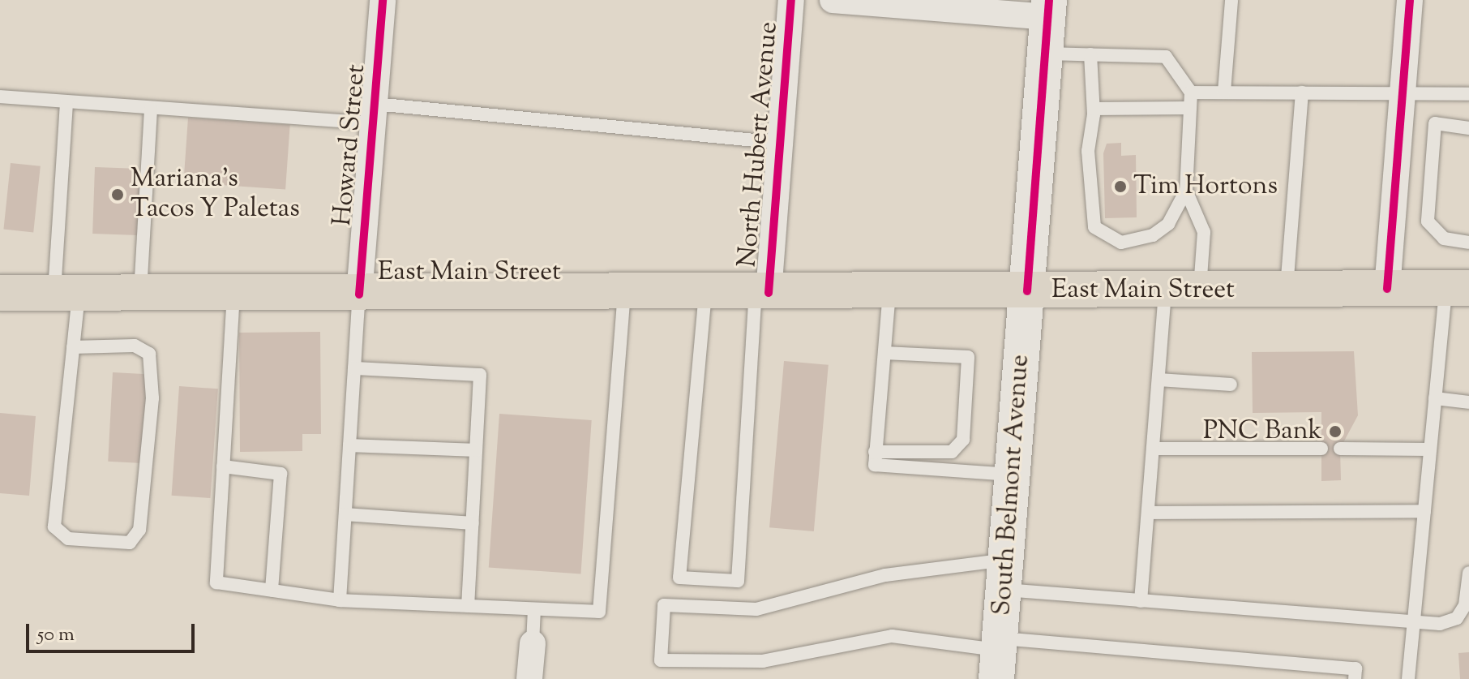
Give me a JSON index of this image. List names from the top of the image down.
{
  "streets": {
    "main road": ["East Main Street", "South Belmont Avenue"],
    "street": ["North Hubert Avenue", "Howard Street"]
  },
  "crossings": [
    ["North Hubert Avenue", "East Main Street"],
    ["Howard Street", "East Main Street"],
    ["East Main Street", "South Belmont Avenue"]
  ],
  "places": ["Tim Hortons", "Mariana's Tacos Y Paletas", "PNC Bank"],
  "scale_bar": "50 m"
}
